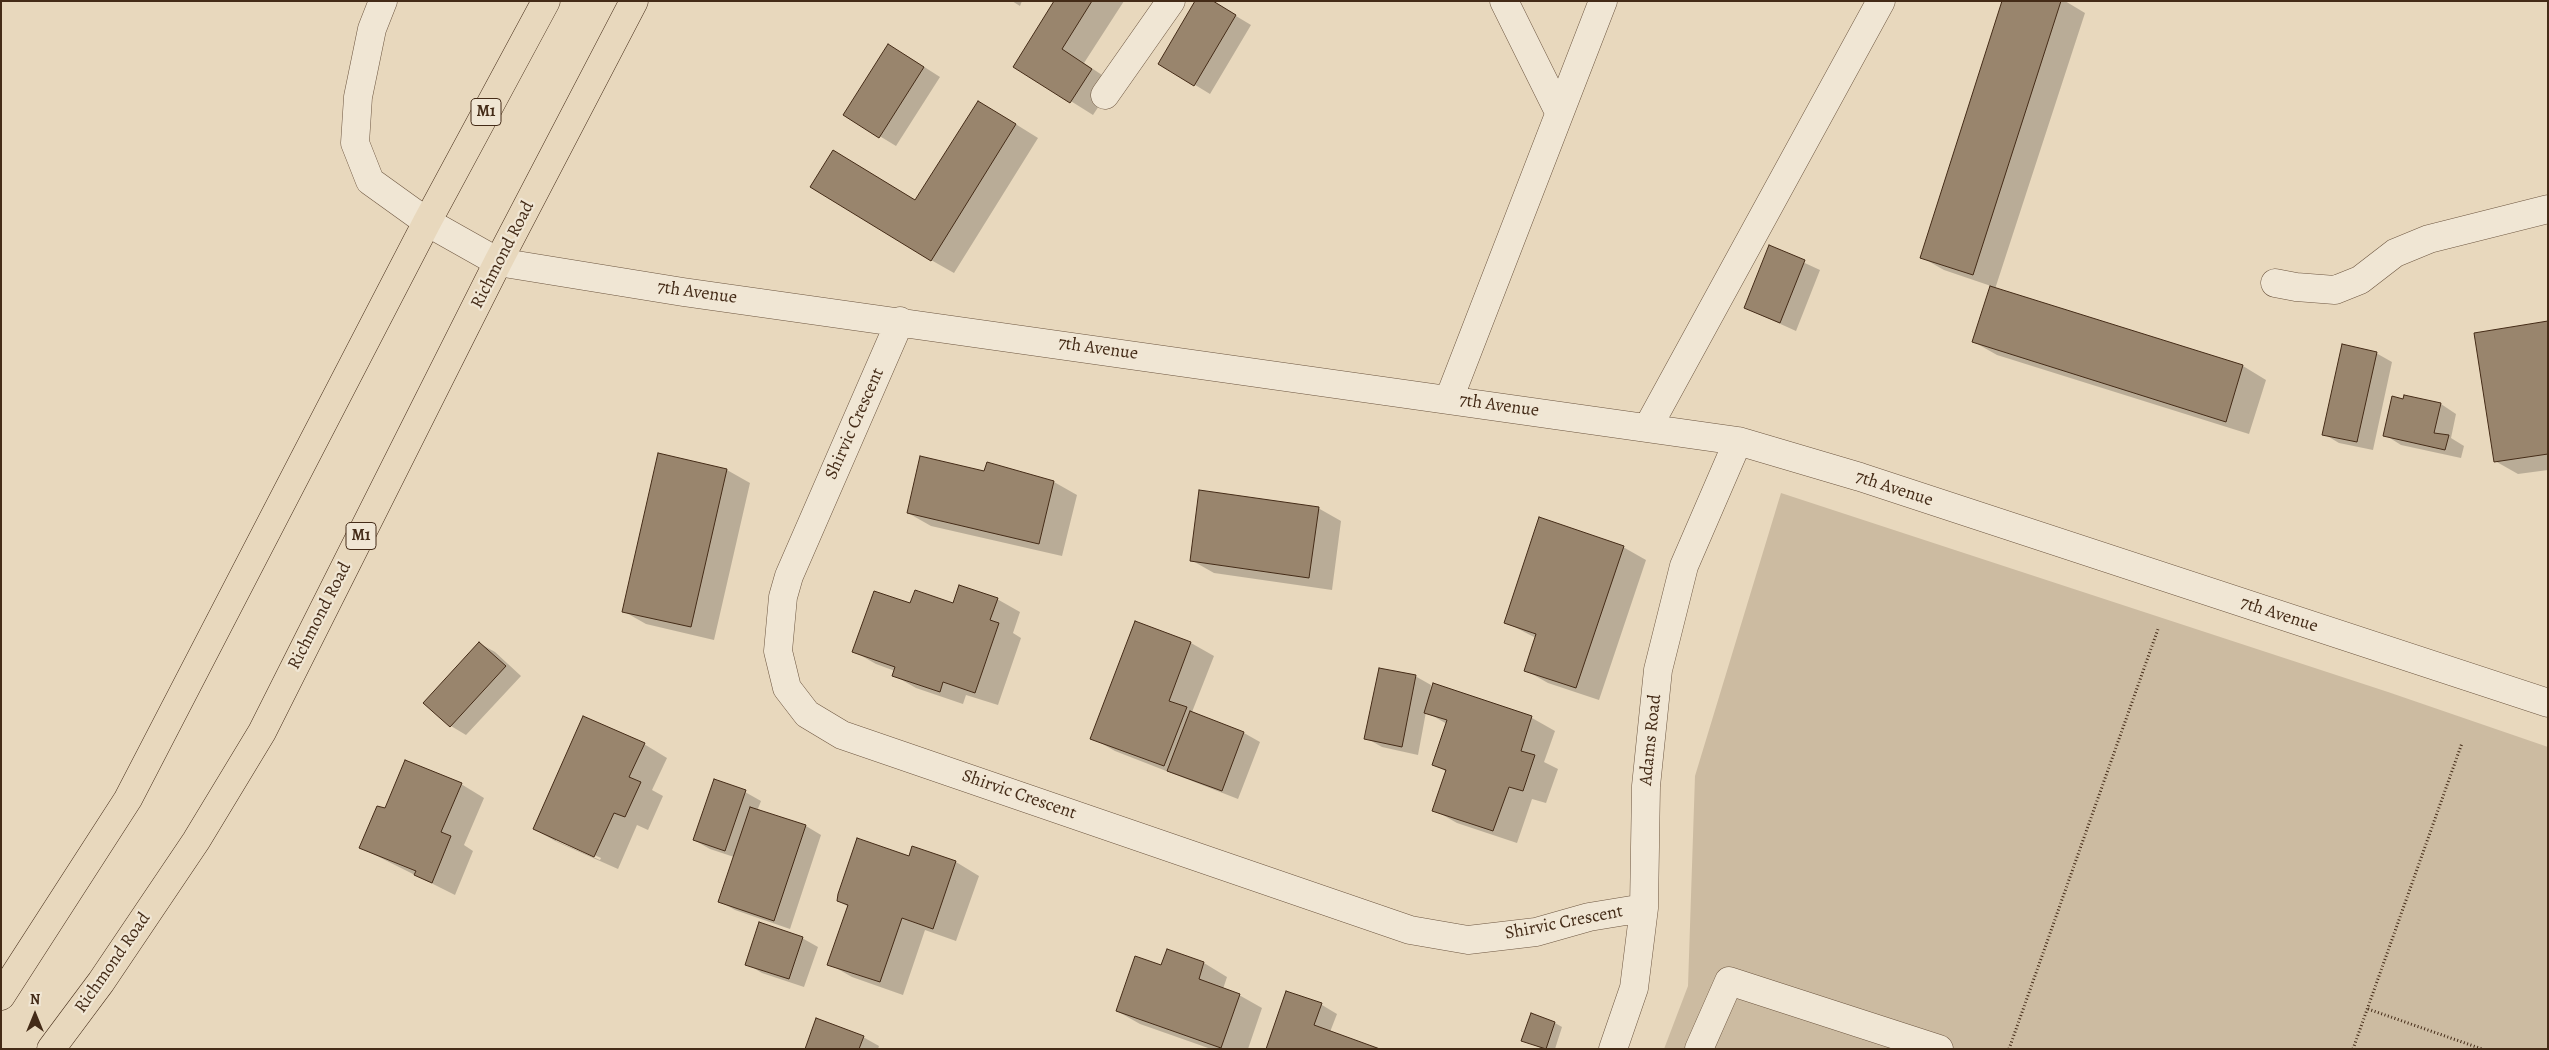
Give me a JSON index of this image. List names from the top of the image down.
{
  "streets": {
    "highway": ["M1", "Richmond Road"],
    "street": ["7th Avenue", "Shirvic Crescent", "Adams Road"]
  },
  "crossings": [
    ["M1", "7th Avenue"],
    ["Richmond Road", "7th Avenue"],
    ["7th Avenue", "Shirvic Crescent"],
    ["7th Avenue", "Adams Road"],
    ["Shirvic Crescent", "Adams Road"]
  ],
  "north": "top"
}
